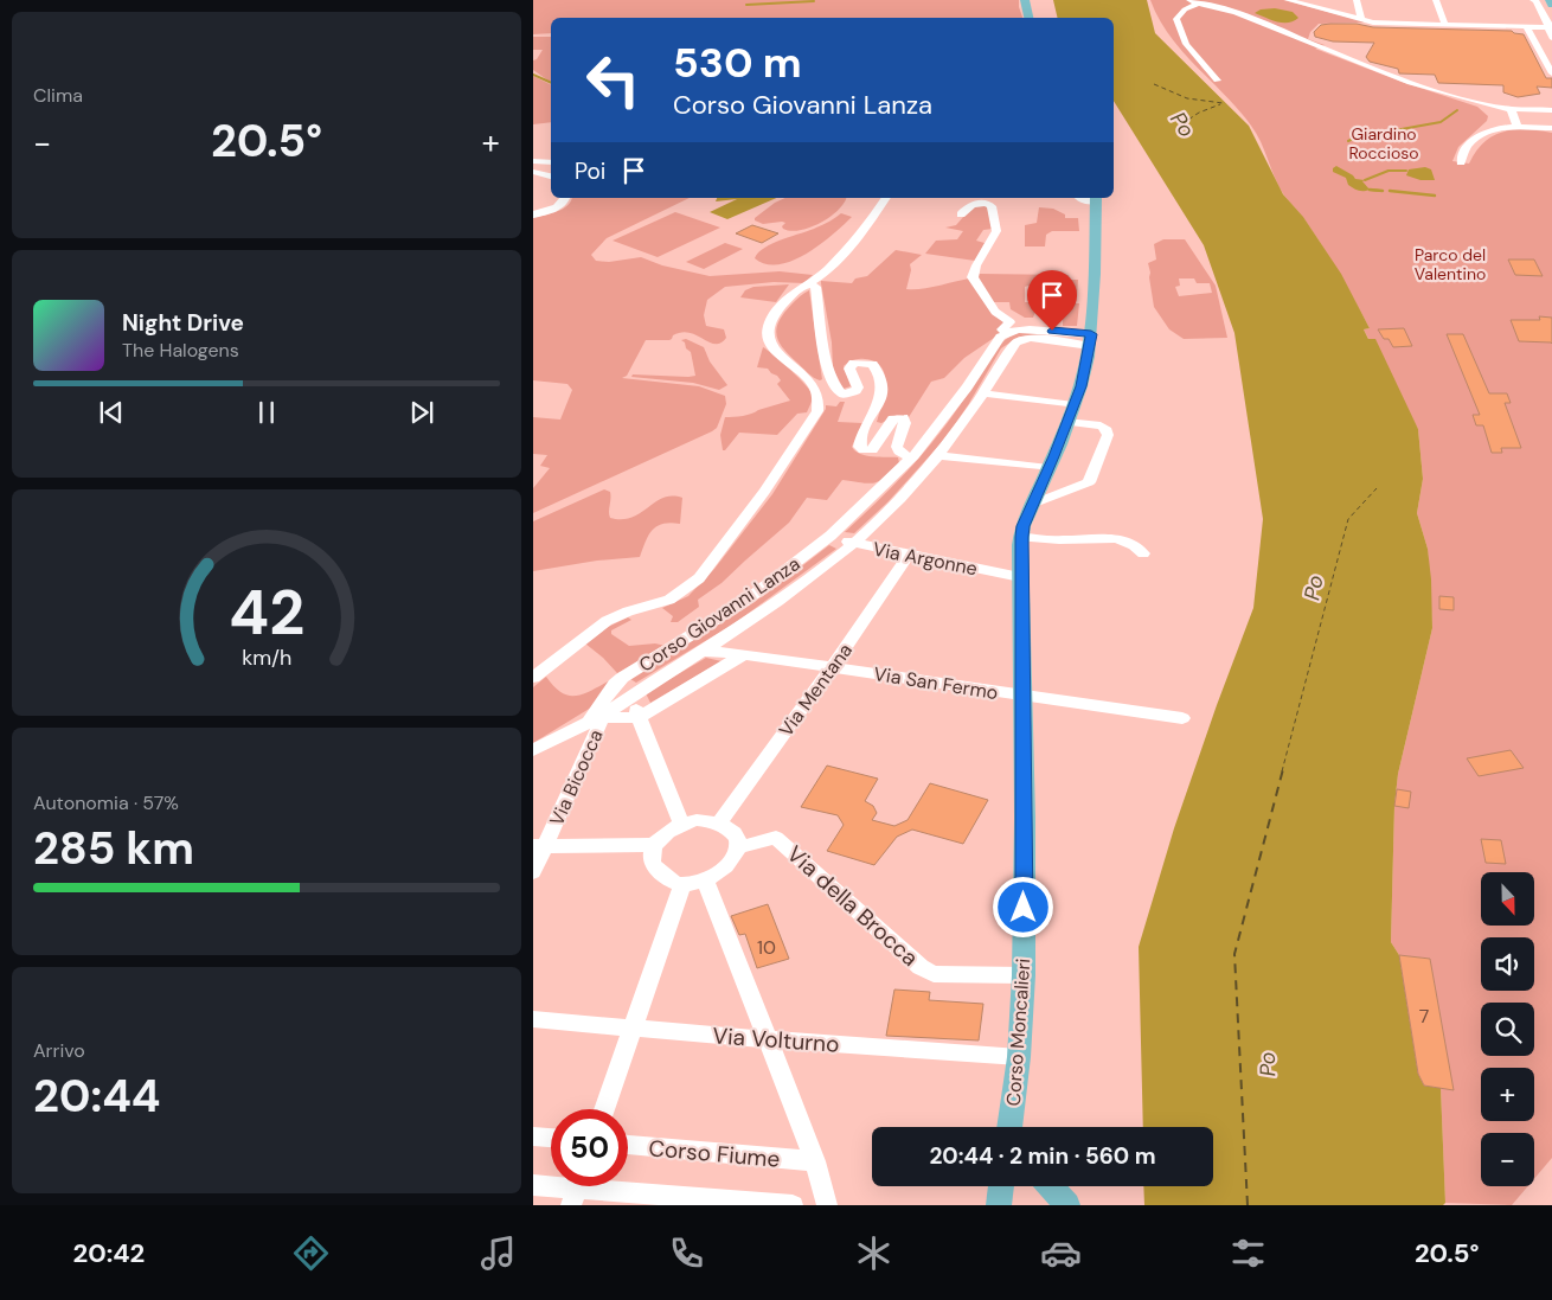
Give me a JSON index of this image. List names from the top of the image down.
{
  "streets": {
    "main road": ["Corso Moncalieri"],
    "street": [
      "Via Argonne",
      "Corso Giovanni Lanza",
      "Via San Fermo",
      "Via Mentana",
      "Via Bicocca",
      "Via della Brocca",
      "Via Volturno",
      "Corso Fiume"
    ]
  },
  "crossings": [
    ["Via Argonne", "Corso Giovanni Lanza"],
    ["Via Argonne", "Via Mentana"],
    ["Via Argonne", "Corso Moncalieri"],
    ["Corso Giovanni Lanza", "Via San Fermo"],
    ["Corso Giovanni Lanza", "Via Bicocca"],
    ["Corso Giovanni Lanza", "Corso Moncalieri"],
    ["Via San Fermo", "Via Mentana"],
    ["Via San Fermo", "Corso Moncalieri"],
    ["Via Mentana", "Via della Brocca"],
    ["Via della Brocca", "Corso Moncalieri"],
    ["Corso Moncalieri", "Via Volturno"]
  ],
  "water": ["Po"],
  "parks": ["Giardino Roccioso", "Parco del Valentino"],
  "house_numbers": ["10", "7"],
  "north": "bottom",
  "page": {
    "tile": [
      "Clima",
      ["Autonomia · 57%", "285 km"],
      ["Arrivo", "20:44"]
    ],
    "turn": ["530 m", "Corso Giovanni Lanza"],
    "heat": ["−", "20.5°", "+"],
    "then": "Poi",
    "song": ["Night Drive", "The Halogens"],
    "map_buttons": ["+", "−"],
    "limit": "50",
    "trip": "20:44 · 2 min · 560 m",
    "tabs": ["20:42", "20.5°"],
    "gauge": ["42", "km/h"]
  }
}
